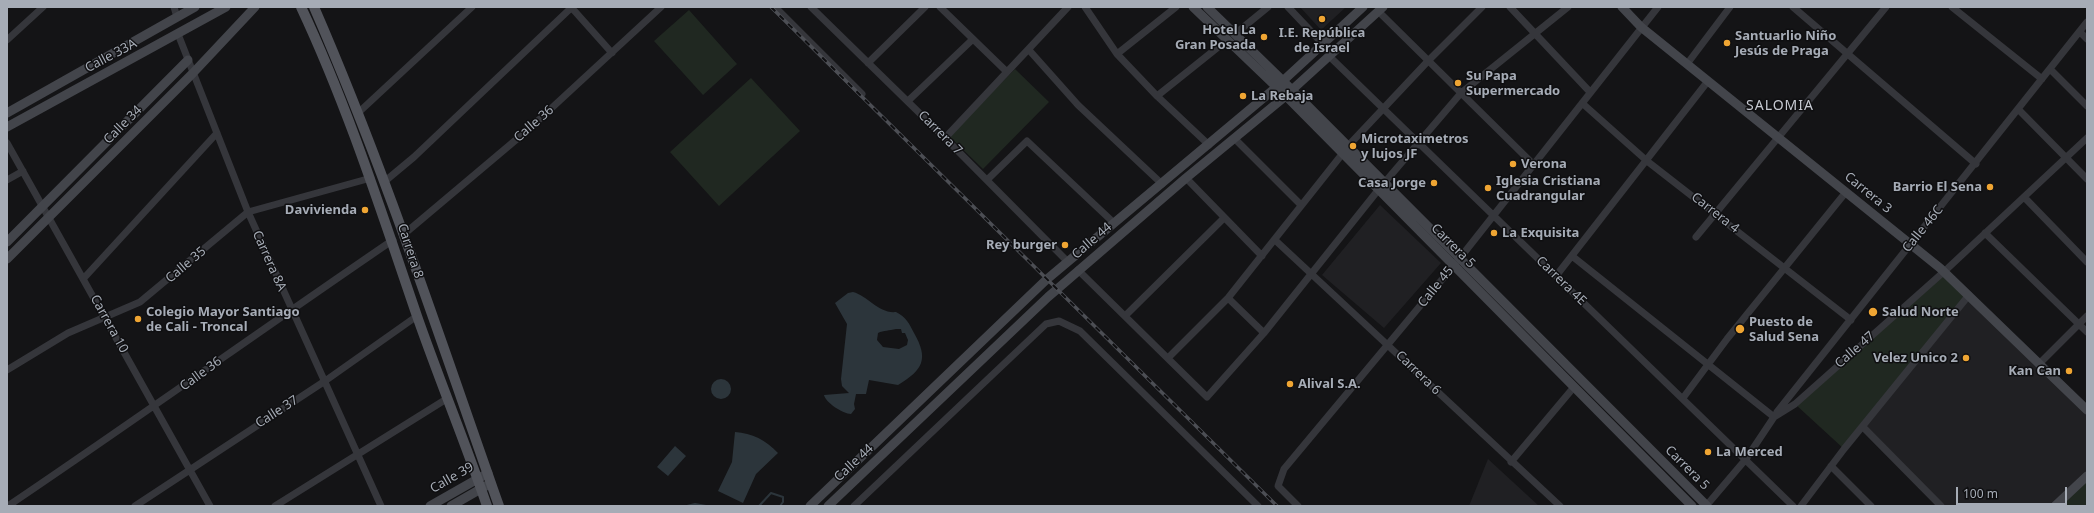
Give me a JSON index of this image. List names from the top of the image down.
{
  "streets": {
    "main road": [
      "Calle 33A",
      "Calle 34",
      "Carrera 3",
      "Calle 44",
      "Carrera 5",
      "Carrera 8",
      "Calle 39"
    ],
    "street": [
      "Calle 36",
      "Carrera 7",
      "Carrera 4",
      "Calle 46C",
      "Carrera 8A",
      "Calle 35",
      "Carrera 4E",
      "Calle 45",
      "Carrera 10",
      "Calle 47",
      "Carrera 6",
      "Calle 37"
    ]
  },
  "crossings": [
    ["Calle 33A", "Carrera 8A"],
    ["Calle 36", "Carrera 8"],
    ["Calle 36", "Carrera 8A"],
    ["Calle 36", "Carrera 10"],
    ["Calle 34", "Carrera 8A"],
    ["Calle 34", "Carrera 10"],
    ["Carrera 7", "Calle 44"],
    ["Carrera 3", "Calle 46C"],
    ["Carrera 3", "Calle 45"],
    ["Carrera 3", "Calle 47"],
    ["Carrera 4", "Calle 46C"],
    ["Carrera 4", "Calle 45"],
    ["Calle 46C", "Calle 47"],
    ["Calle 44", "Carrera 5"],
    ["Calle 44", "Carrera 4E"],
    ["Carrera 5", "Calle 45"],
    ["Carrera 5", "Calle 47"],
    ["Carrera 8", "Calle 35"],
    ["Carrera 8", "Calle 37"],
    ["Carrera 8", "Calle 39"],
    ["Carrera 8A", "Calle 35"],
    ["Carrera 8A", "Calle 37"],
    ["Calle 35", "Carrera 10"],
    ["Carrera 4E", "Calle 45"],
    ["Carrera 4E", "Calle 47"],
    ["Calle 45", "Carrera 6"],
    ["Carrera 10", "Calle 37"]
  ],
  "districts": ["SALOMIA"],
  "places": [
    "I.E. República de Israel",
    "Hotel La Gran Posada",
    "Santuarlio Niño Jesús de Praga",
    "Su Papa Supermercado",
    "La Rebaja",
    "Microtaximetros y lujos JF",
    "Verona",
    "Casa Jorge",
    "Barrio El Sena",
    "Iglesia Cristiana Cuadrangular",
    "Davivienda",
    "La Exquisita",
    "Rey burger",
    "Salud Norte",
    "Colegio Mayor Santiago de Cali - Troncal",
    "Puesto de Salud Sena",
    "Velez Unico 2",
    "Kan Can",
    "Alival S.A.",
    "La Merced"
  ],
  "scale_bar": "100 m"
}
